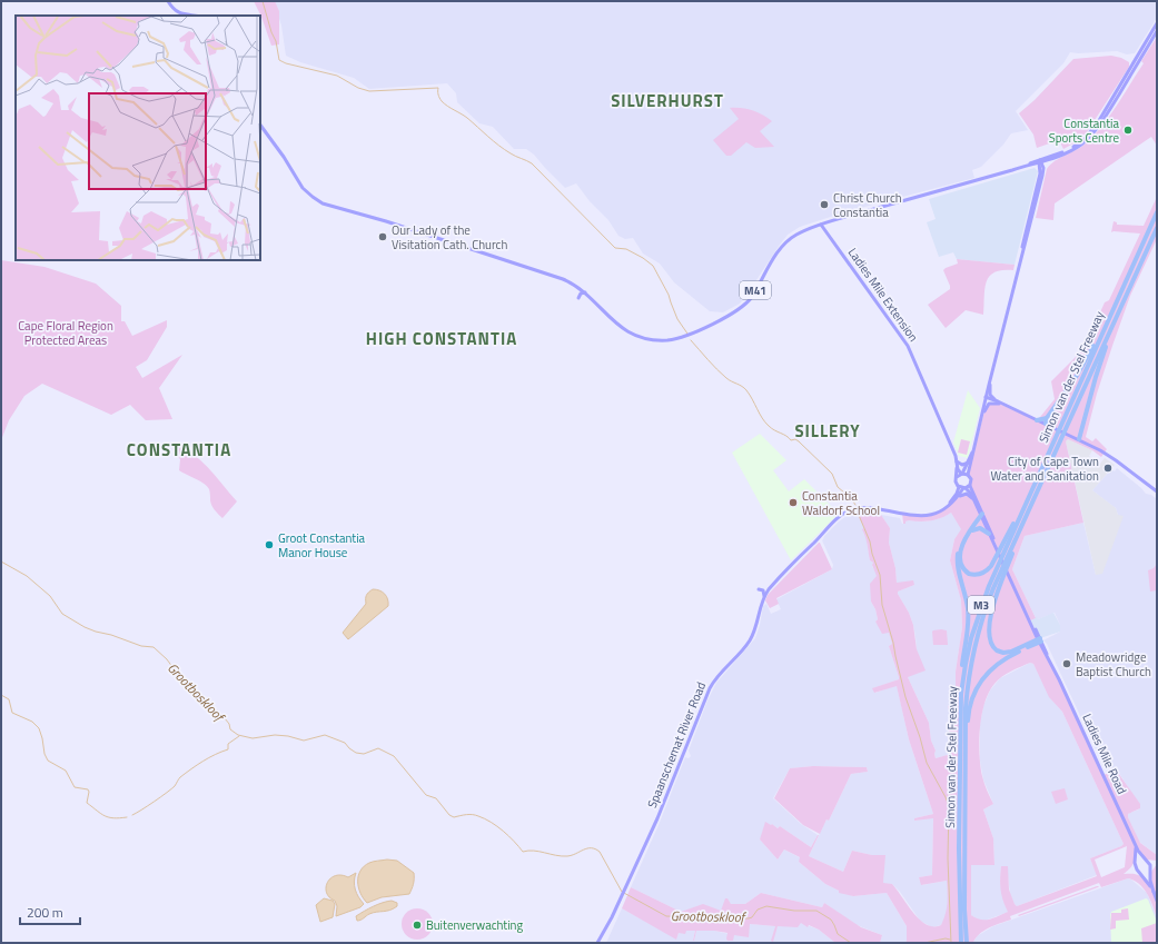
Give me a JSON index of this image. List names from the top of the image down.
{
  "streets": {
    "highway": ["Simon van der Stel Freeway", "M3"],
    "main road": [
      "M41",
      "Ladies Mile Extension",
      "Spaanschemat River Road",
      "Ladies Mile Road"
    ]
  },
  "crossings": [
    ["M41", "Ladies Mile Extension"],
    ["Ladies Mile Extension", "Spaanschemat River Road"],
    ["Ladies Mile Extension", "Ladies Mile Road"],
    ["Spaanschemat River Road", "Ladies Mile Road"]
  ],
  "districts": [
    "SILVERHURST",
    "HIGH CONSTANTIA",
    "SILLERY",
    "CONSTANTIA"
  ],
  "water": ["Grootboskloof"],
  "parks": ["Cape Floral Region Protected Areas"],
  "places": [
    "Constantia Sports Centre",
    "Christ Church Constantia",
    "Our Lady of the Visitation Cath. Church",
    "City of Cape Town Water and Sanitation",
    "Constantia Waldorf School",
    "Groot Constantia Manor House",
    "Meadowridge Baptist Church",
    "Buitenverwachting"
  ],
  "scale_bar": "200 m"
}
